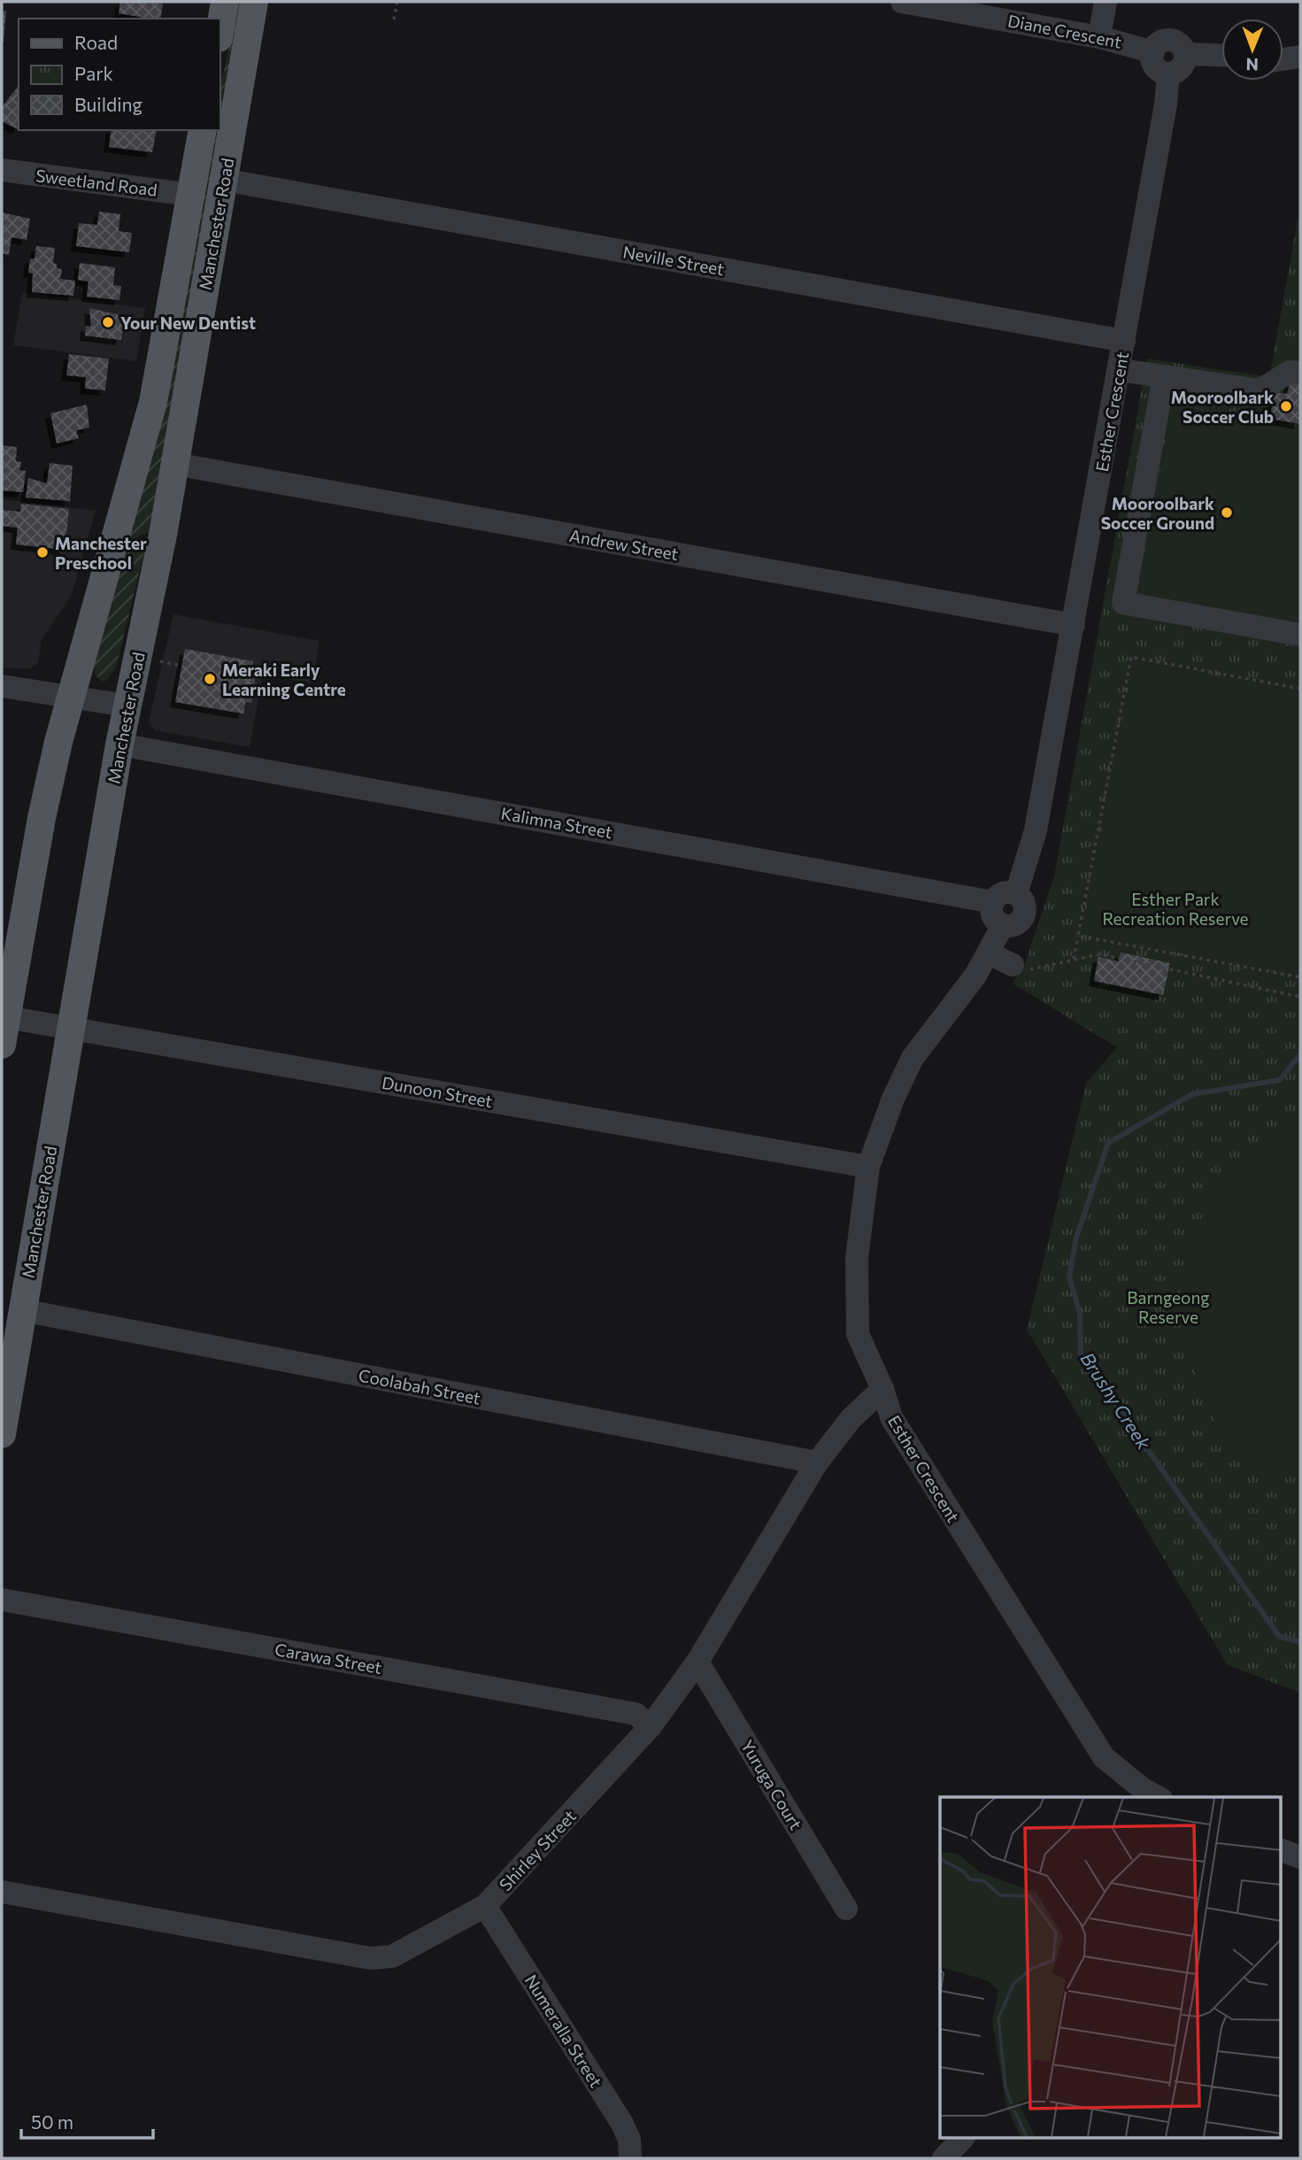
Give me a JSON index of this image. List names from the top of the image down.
{
  "streets": {
    "main road": ["Manchester Road"],
    "street": [
      "Diane Crescent",
      "Sweetland Road",
      "Neville Street",
      "Esther Crescent",
      "Andrew Street",
      "Kalimna Street",
      "Dunoon Street",
      "Coolabah Street",
      "Carawa Street",
      "Yuruga Court",
      "Shirley Street",
      "Numeralla Street"
    ]
  },
  "crossings": [
    ["Diane Crescent", "Esther Crescent"],
    ["Sweetland Road", "Manchester Road"],
    ["Manchester Road", "Neville Street"],
    ["Manchester Road", "Andrew Street"],
    ["Manchester Road", "Kalimna Street"],
    ["Manchester Road", "Dunoon Street"],
    ["Manchester Road", "Coolabah Street"],
    ["Neville Street", "Esther Crescent"],
    ["Esther Crescent", "Andrew Street"],
    ["Esther Crescent", "Kalimna Street"],
    ["Esther Crescent", "Dunoon Street"],
    ["Esther Crescent", "Shirley Street"],
    ["Coolabah Street", "Shirley Street"],
    ["Carawa Street", "Shirley Street"],
    ["Yuruga Court", "Shirley Street"],
    ["Shirley Street", "Numeralla Street"]
  ],
  "water": ["Brushy Creek"],
  "parks": ["Esther Park Recreation Reserve", "Barngeong Reserve"],
  "places": [
    "Your New Dentist",
    "Mooroolbark Soccer Club",
    "Mooroolbark Soccer Ground",
    "Manchester Preschool",
    "Meraki Early Learning Centre"
  ],
  "legend": ["Road", "Park", "Building"],
  "scale_bar": "50 m",
  "north": "bottom"
}
